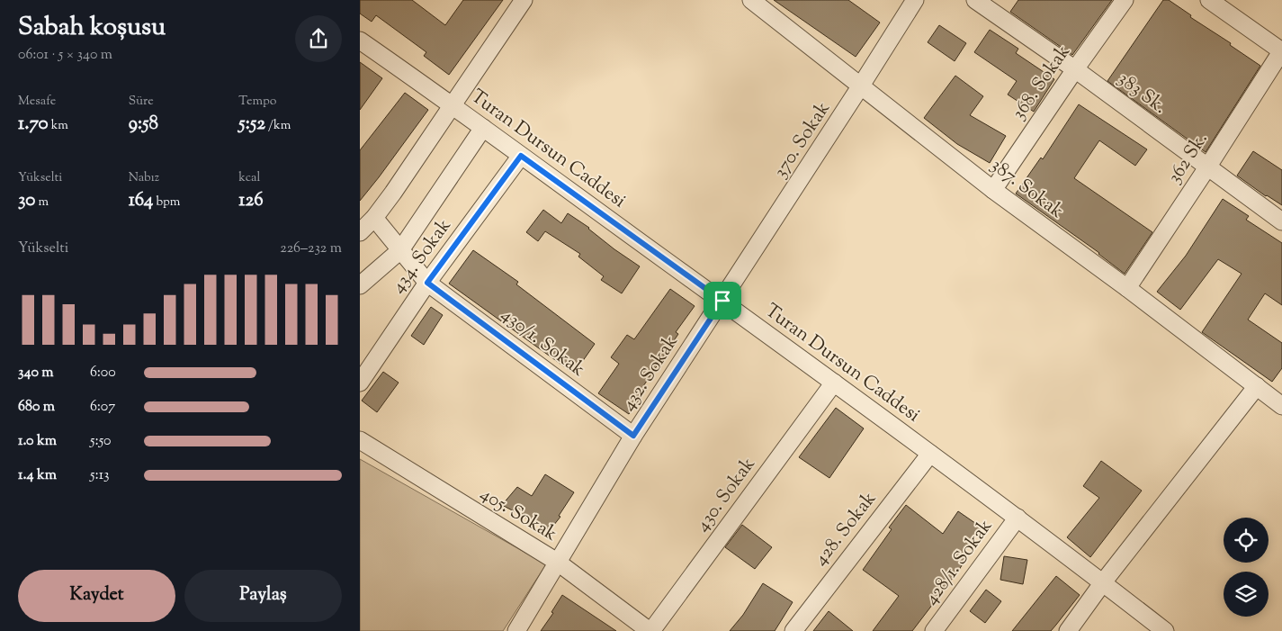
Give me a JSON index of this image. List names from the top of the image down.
{
  "streets": {
    "street": [
      "368. Sokak",
      "383 Sk.",
      "370. Sokak",
      "Turan Dursun Caddesi",
      "362 Sk.",
      "387. Sokak",
      "434. Sokak",
      "430/1. Sokak",
      "432. Sokak",
      "430. Sokak",
      "405. Sokak",
      "428. Sokak",
      "428/1. Sokak"
    ]
  },
  "crossings": [
    ["368. Sokak", "383 Sk."],
    ["368. Sokak", "387. Sokak"],
    ["383 Sk.", "362 Sk."],
    ["370. Sokak", "Turan Dursun Caddesi"],
    ["370. Sokak", "387. Sokak"],
    ["370. Sokak", "432. Sokak"],
    ["Turan Dursun Caddesi", "434. Sokak"],
    ["Turan Dursun Caddesi", "432. Sokak"],
    ["Turan Dursun Caddesi", "430. Sokak"],
    ["Turan Dursun Caddesi", "428. Sokak"],
    ["Turan Dursun Caddesi", "428/1. Sokak"],
    ["362 Sk.", "387. Sokak"],
    ["434. Sokak", "430/1. Sokak"],
    ["430/1. Sokak", "432. Sokak"],
    ["432. Sokak", "405. Sokak"],
    ["430. Sokak", "405. Sokak"]
  ],
  "page": {
    "heading": ["Sabah koşusu", "06:01 · 5 × 340 m"],
    "stats": [
      ["Mesafe", "1.70 km"],
      ["Süre", "9:58"],
      ["Tempo", "5:52 /km"],
      ["Yükselti", "30 m"],
      ["Nabız", "164 bpm"],
      ["kcal", "126"]
    ],
    "chart": ["Yükselti", "226–232 m"],
    "list": [
      {
        "name": "340 m",
        "note": "6:00"
      },
      {
        "name": "680 m",
        "note": "6:07"
      },
      {
        "name": "1.0 km",
        "note": "5:50"
      },
      {
        "name": "1.4 km",
        "note": "5:13"
      }
    ],
    "buttons": ["Kaydet", "Paylaş"]
  }
}
